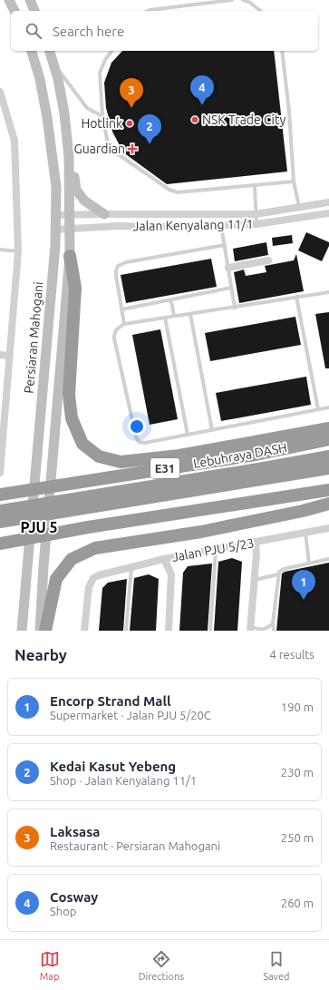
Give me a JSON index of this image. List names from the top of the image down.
{
  "streets": {
    "highway": ["Lebuhraya DASH", "E31"],
    "main road": ["Persiaran Mahogani"],
    "street": ["Jalan Kenyalang 11/1", "Jalan PJU 5/23"]
  },
  "crossings": [
    ["Jalan Kenyalang 11/1", "Persiaran Mahogani"]
  ],
  "districts": ["PJU 5"],
  "places": {
    "other": ["NSK Trade City", "Hotlink"],
    "health": ["Guardian"]
  },
  "page": {
    "search": "Search here",
    "pins": [
      "4",
      "3",
      "2",
      "1"
    ],
    "heading": ["Nearby", "4 results"],
    "list": [
      {
        "mark": "1",
        "name": "Encorp Strand Mall",
        "note": "Supermarket · Jalan PJU 5/20C",
        "value": "190 m"
      },
      {
        "mark": "2",
        "name": "Kedai Kasut Yebeng",
        "note": "Shop · Jalan Kenyalang 11/1",
        "value": "230 m"
      },
      {
        "mark": "3",
        "name": "Laksasa",
        "note": "Restaurant · Persiaran Mahogani",
        "value": "250 m"
      },
      {
        "mark": "4",
        "name": "Cosway",
        "note": "Shop",
        "value": "260 m"
      }
    ],
    "nav": ["Map", "Directions", "Saved"]
  }
}
